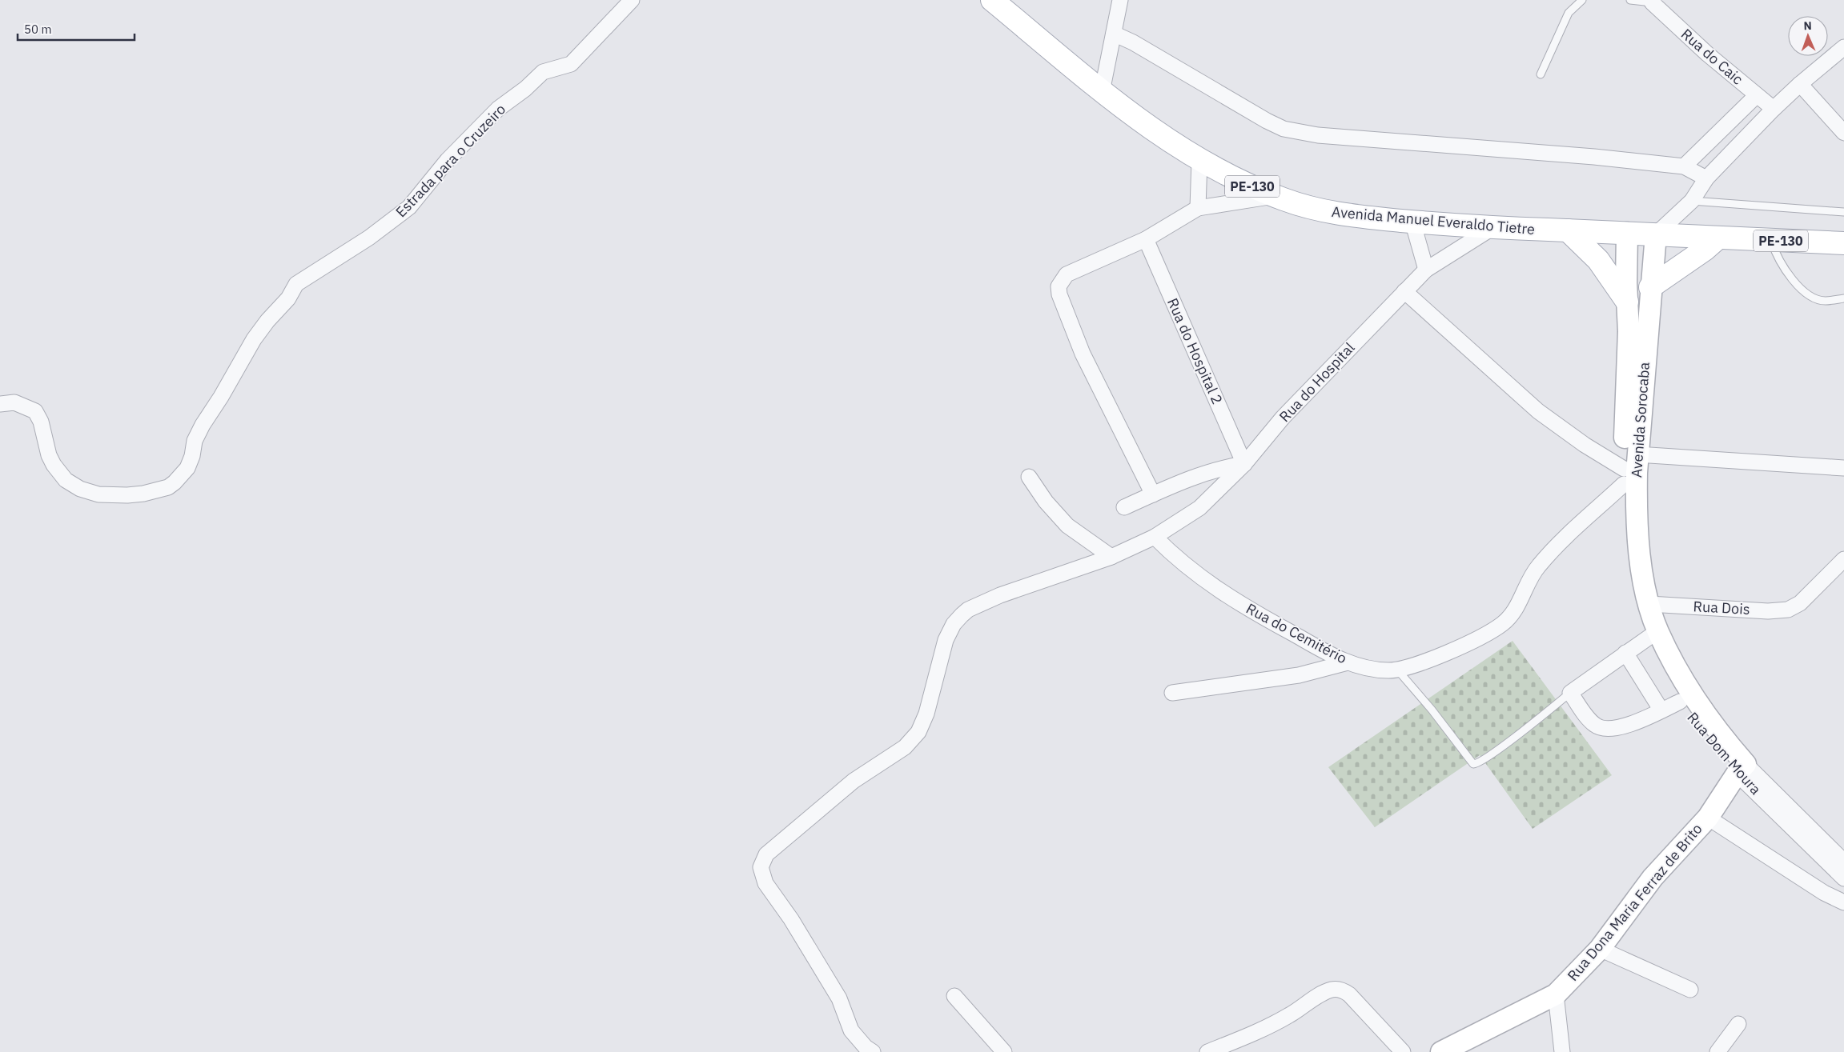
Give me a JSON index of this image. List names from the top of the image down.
{
  "streets": {
    "main road": ["PE-130", "Avenida Manuel Everaldo Tietre"],
    "street": [
      "Rua do Caic",
      "Estrada para o Cruzeiro",
      "Rua do Hospital 2",
      "Rua do Hospital",
      "Avenida Sorocaba",
      "Rua Dois",
      "Rua do Cemitério",
      "Rua Dom Moura",
      "Rua Dona Maria Ferraz de Brito"
    ]
  },
  "crossings": [
    ["Avenida Manuel Everaldo Tietre", "Rua do Hospital"],
    ["Avenida Manuel Everaldo Tietre", "Avenida Sorocaba"],
    ["Rua do Hospital 2", "Rua do Hospital"],
    ["Rua do Hospital", "Avenida Sorocaba"],
    ["Rua do Hospital", "Rua do Cemitério"],
    ["Avenida Sorocaba", "Rua Dois"],
    ["Avenida Sorocaba", "Rua do Cemitério"],
    ["Avenida Sorocaba", "Rua Dom Moura"],
    ["Rua Dois", "Rua Dom Moura"],
    ["Rua Dom Moura", "Rua Dona Maria Ferraz de Brito"]
  ],
  "scale_bar": "50 m",
  "north": "top"
}
